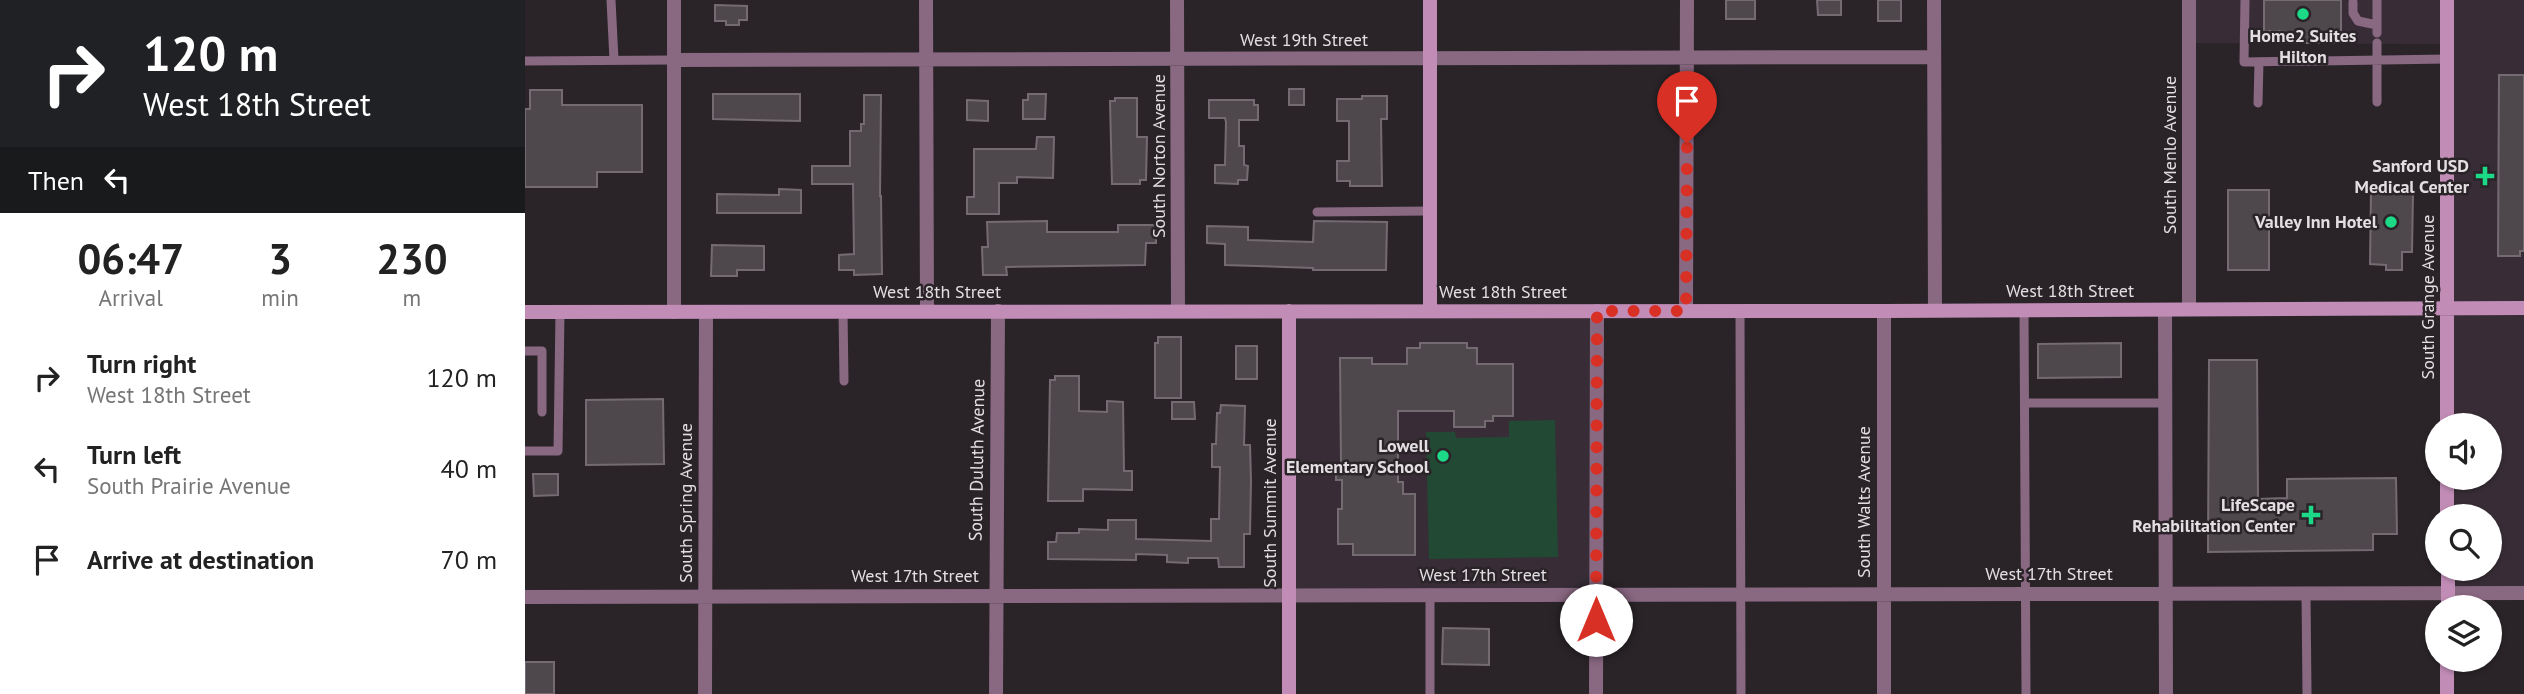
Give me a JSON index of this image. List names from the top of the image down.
{
  "streets": {
    "street": [
      "West 19th Street",
      "South Menlo Avenue",
      "South Norton Avenue",
      "West 18th Street",
      "South Grange Avenue",
      "South Duluth Avenue",
      "South Walts Avenue",
      "South Spring Avenue",
      "South Summit Avenue",
      "West 17th Street"
    ]
  },
  "crossings": [
    ["West 19th Street", "South Norton Avenue"],
    ["South Menlo Avenue", "West 18th Street"],
    ["South Norton Avenue", "West 18th Street"],
    ["West 18th Street", "South Grange Avenue"],
    ["West 18th Street", "South Duluth Avenue"],
    ["West 18th Street", "South Walts Avenue"],
    ["West 18th Street", "South Spring Avenue"],
    ["West 18th Street", "South Summit Avenue"],
    ["South Duluth Avenue", "West 17th Street"],
    ["South Walts Avenue", "West 17th Street"],
    ["South Spring Avenue", "West 17th Street"],
    ["South Summit Avenue", "West 17th Street"]
  ],
  "places": {
    "other": ["Home2 Suites Hilton", "Valley Inn Hotel", "Lowell Elementary School"],
    "health": ["Sanford USD Medical Center", "LifeScape Rehabilitation Center"]
  },
  "page": {
    "turn": ["120 m", "West 18th Street"],
    "then": "Then",
    "eta": [
      "06:47",
      "Arrival",
      "3",
      "min",
      "230",
      "m"
    ],
    "list": [
      {
        "name": "Turn right",
        "note": "West 18th Street",
        "value": "120 m"
      },
      {
        "name": "Turn left",
        "note": "South Prairie Avenue",
        "value": "40 m"
      },
      {
        "name": "Arrive at destination",
        "value": "70 m"
      }
    ]
  }
}
